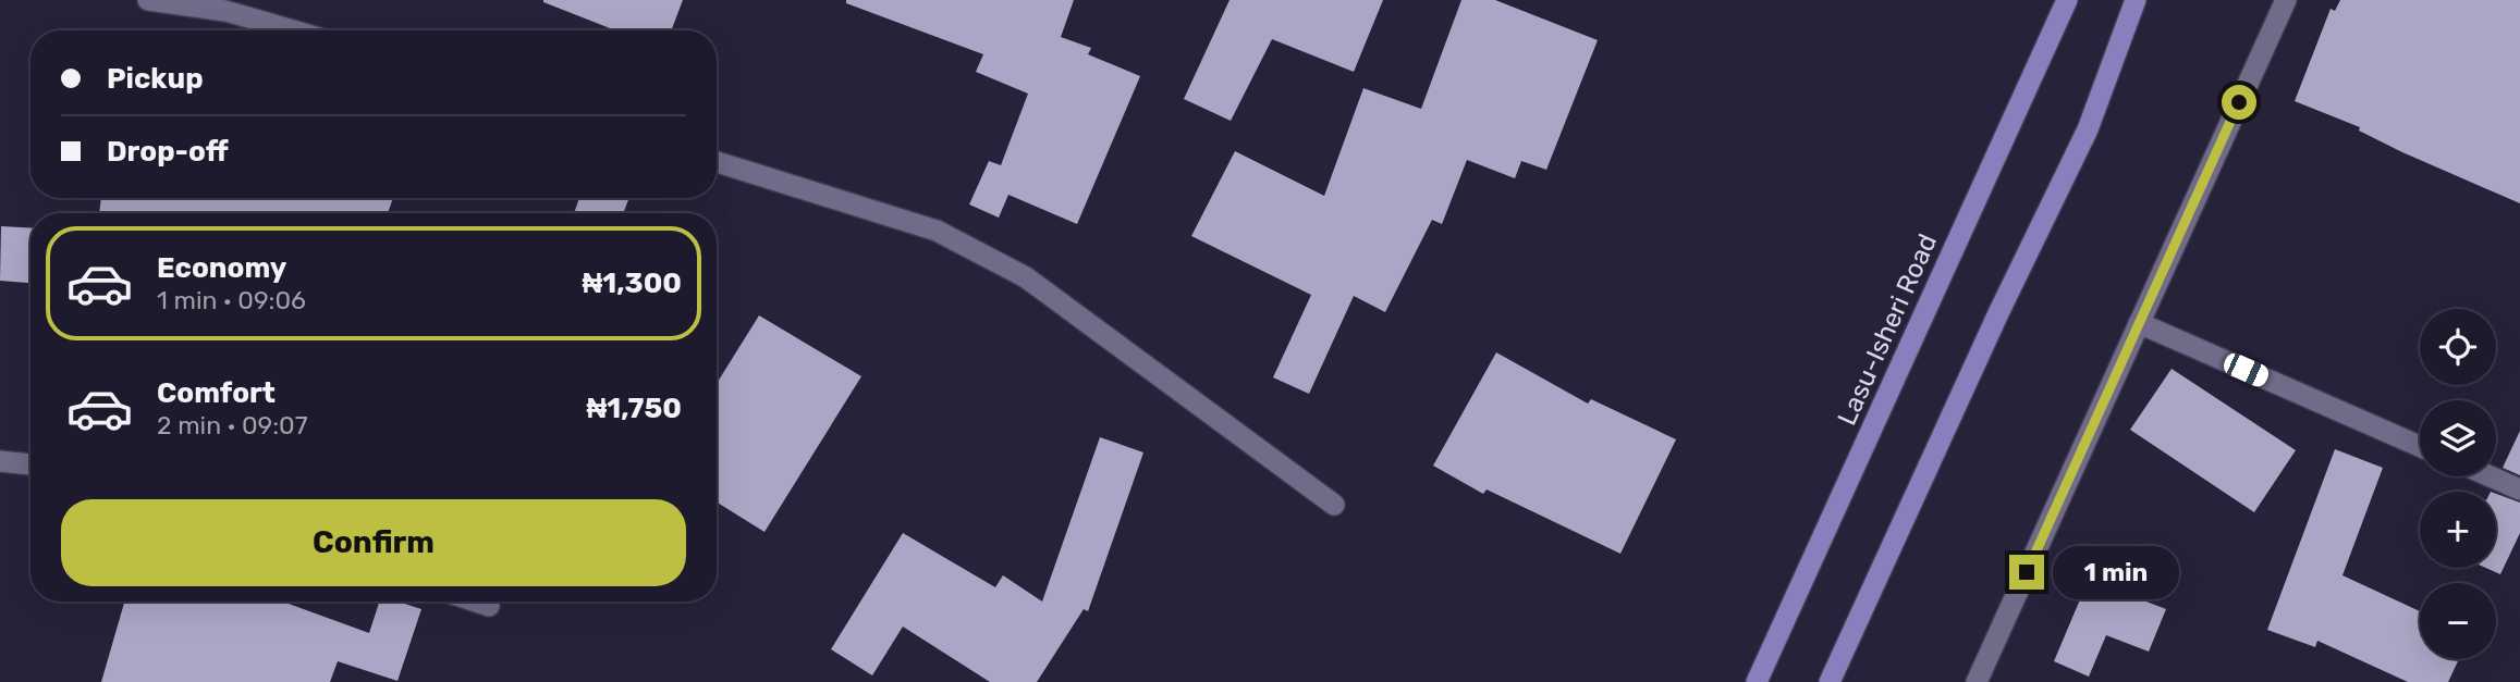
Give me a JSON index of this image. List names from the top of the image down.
{
  "streets": {
    "main road": ["Lasu-Isheri Road"]
  },
  "page": {
    "banner": ["Pickup", "Drop-off"],
    "list": [
      {
        "name": "Economy",
        "note": "1 min · 09:06",
        "value": "₦1,300"
      },
      {
        "name": "Comfort",
        "note": "2 min · 09:07",
        "value": "₦1,750"
      }
    ],
    "map_buttons": ["+", "−"],
    "buttons": "Confirm",
    "bubble": "1 min"
  }
}
